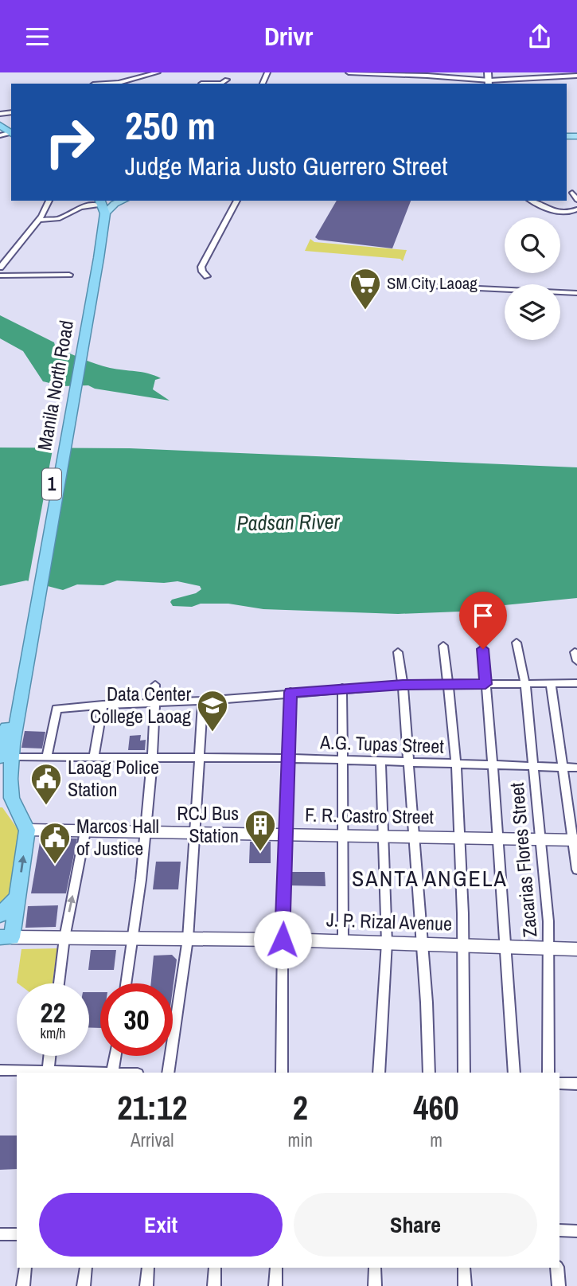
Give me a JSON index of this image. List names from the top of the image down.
{
  "streets": {
    "highway": ["Manila North Road", "1"],
    "main road": ["F. R. Castro Street", "J. P. Rizal Avenue"],
    "street": ["A.G. Tupas Street", "Zacarias Flores Street"]
  },
  "crossings": [
    ["Manila North Road", "F. R. Castro Street"],
    ["A.G. Tupas Street", "Zacarias Flores Street"],
    ["F. R. Castro Street", "Zacarias Flores Street"],
    ["Zacarias Flores Street", "J. P. Rizal Avenue"]
  ],
  "districts": ["SANTA ANGELA"],
  "water": ["Padsan River"],
  "places": {
    "supermarket": ["SM City Laoag"],
    "school or university": ["Data Center College Laoag"],
    "public building": ["Laoag Police Station", "Marcos Hall of Justice"],
    "building": ["RCJ Bus Station"]
  },
  "page": {
    "header": "Drivr",
    "turn": ["250 m", "Judge Maria Justo Guerrero Street"],
    "speed": "22 km/h",
    "limit": "30",
    "eta": [
      "21:12",
      "Arrival",
      "2",
      "min",
      "460",
      "m"
    ],
    "buttons": ["Exit", "Share"]
  }
}
